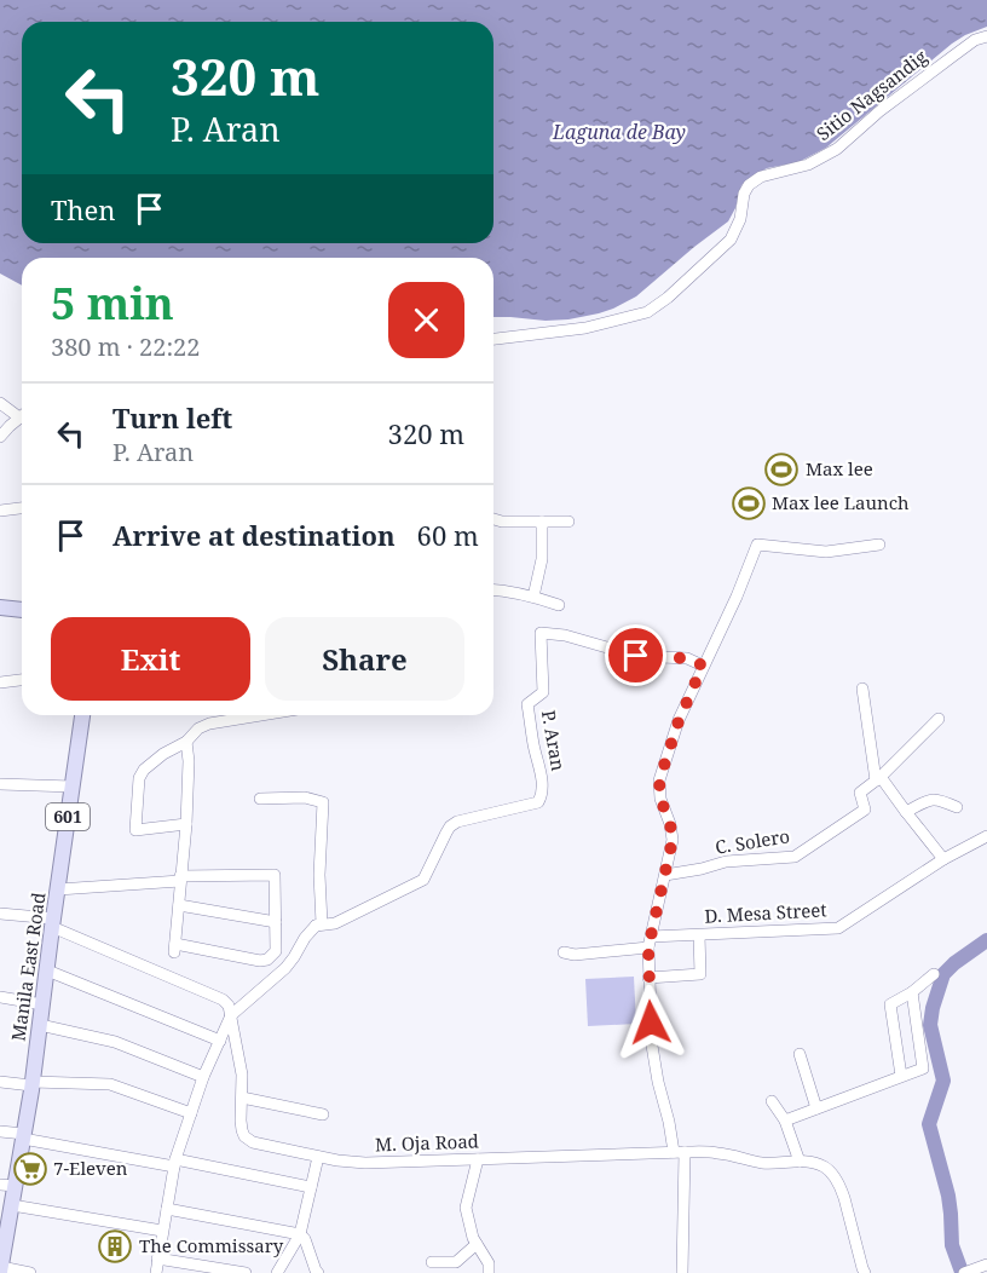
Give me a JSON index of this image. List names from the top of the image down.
{
  "streets": {
    "main road": ["601", "Manila East Road"],
    "street": [
      "Sitio Nagsandig",
      "P. Aran",
      "C. Solero",
      "D. Mesa Street",
      "M. Oja Road"
    ]
  },
  "water": ["Laguna de Bay"],
  "places": {
    "sports": ["Max lee", "Max lee Launch"],
    "supermarket": ["7-Eleven"],
    "building": ["The Commissary"]
  },
  "page": {
    "turn": ["320 m", "P. Aran"],
    "then": "Then",
    "heading": ["5 min", "380 m · 22:22"],
    "list": [
      {
        "name": "Turn left",
        "note": "P. Aran",
        "value": "320 m"
      },
      {
        "name": "Arrive at destination",
        "value": "60 m"
      }
    ],
    "buttons": ["Exit", "Share"]
  }
}
